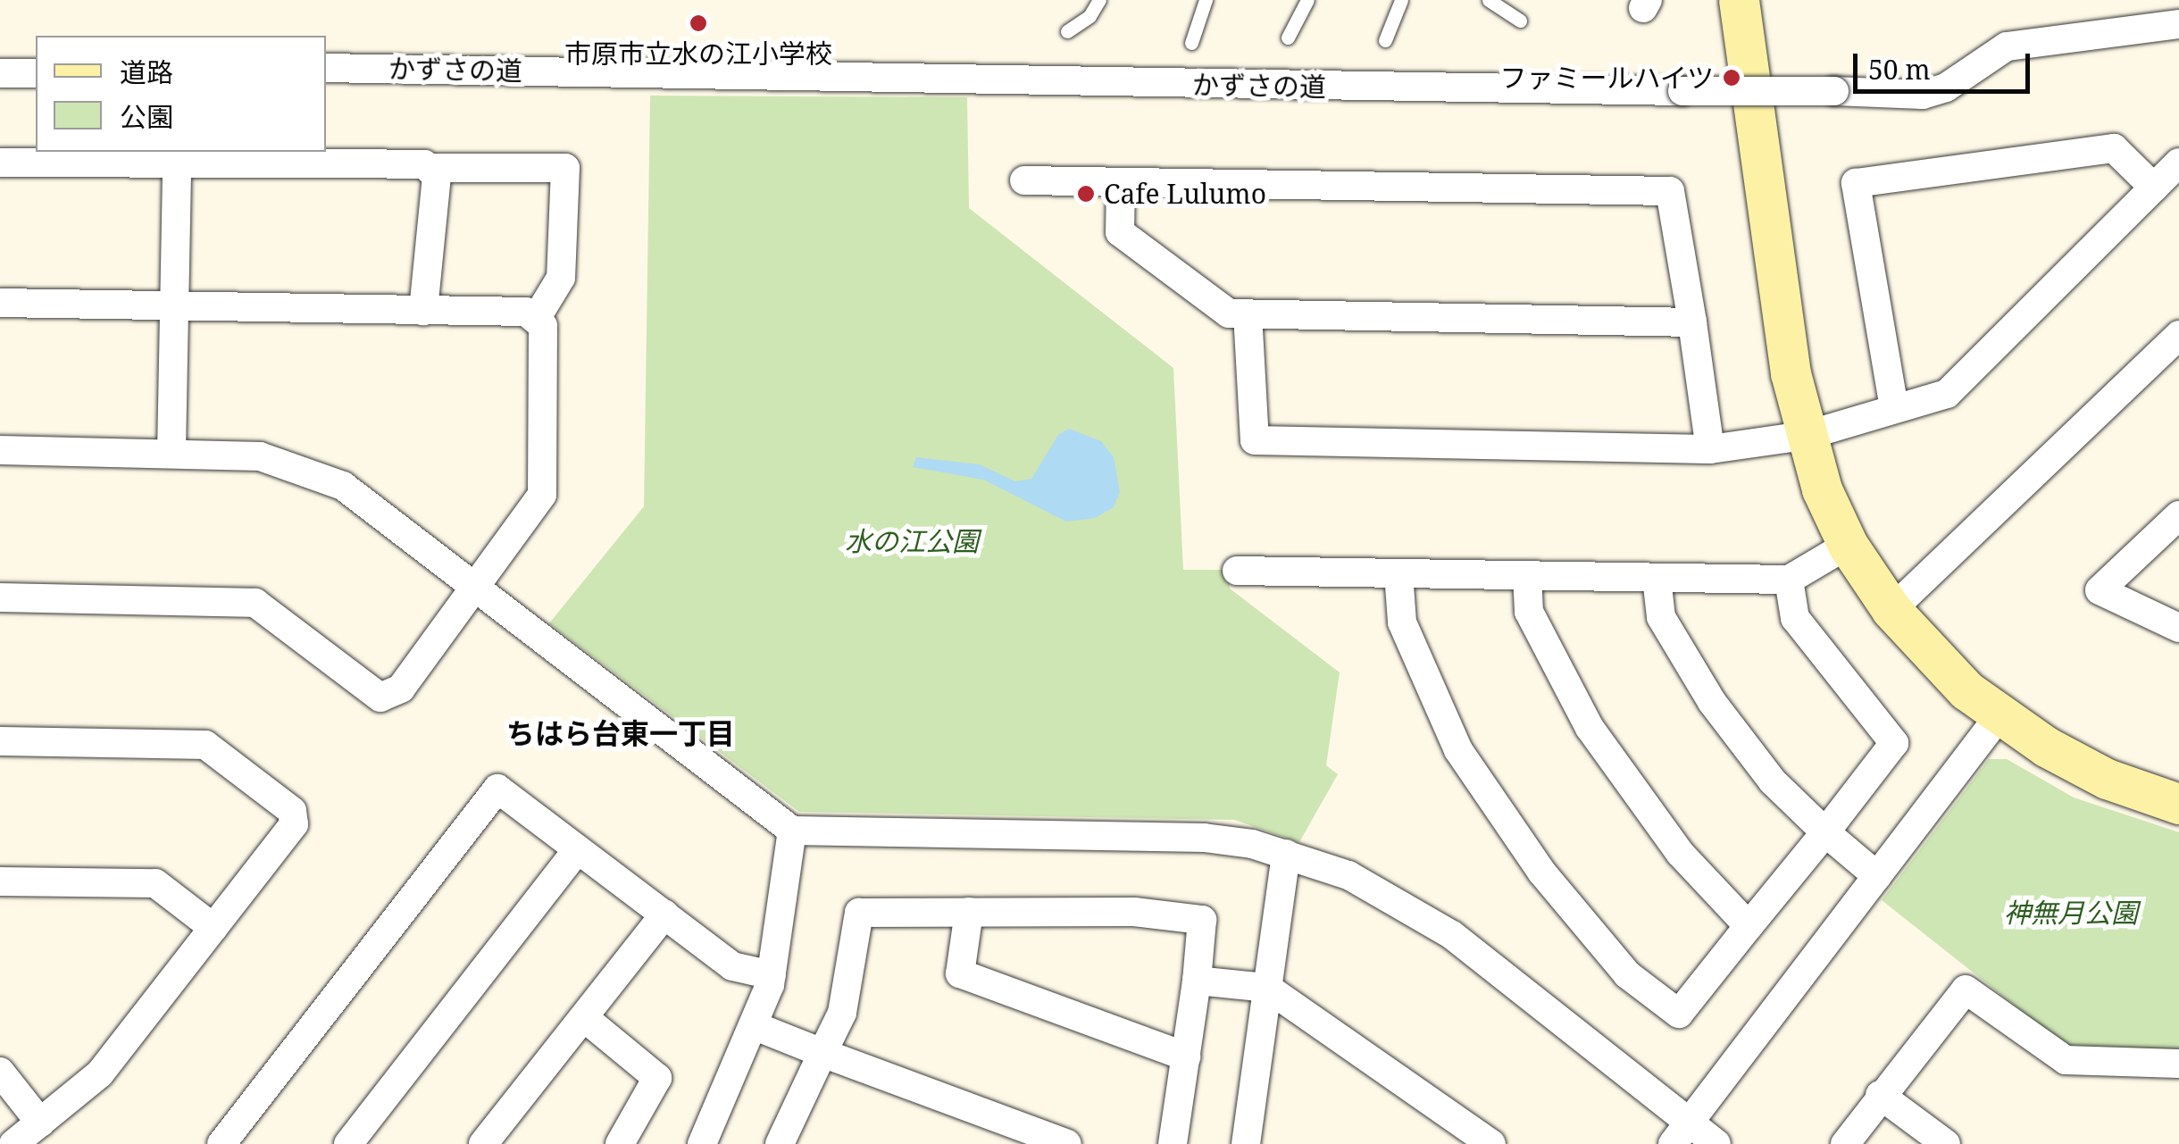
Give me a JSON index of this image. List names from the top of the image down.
{
  "streets": {
    "street": ["かずさの道"]
  },
  "districts": ["ちはら台東一丁目"],
  "parks": ["水の江公園", "神無月公園"],
  "places": ["市原市立水の江小学校", "ファミールハイツ", "Cafe Lulumo"],
  "legend": ["道路", "公園"],
  "scale_bar": "50 m"
}
